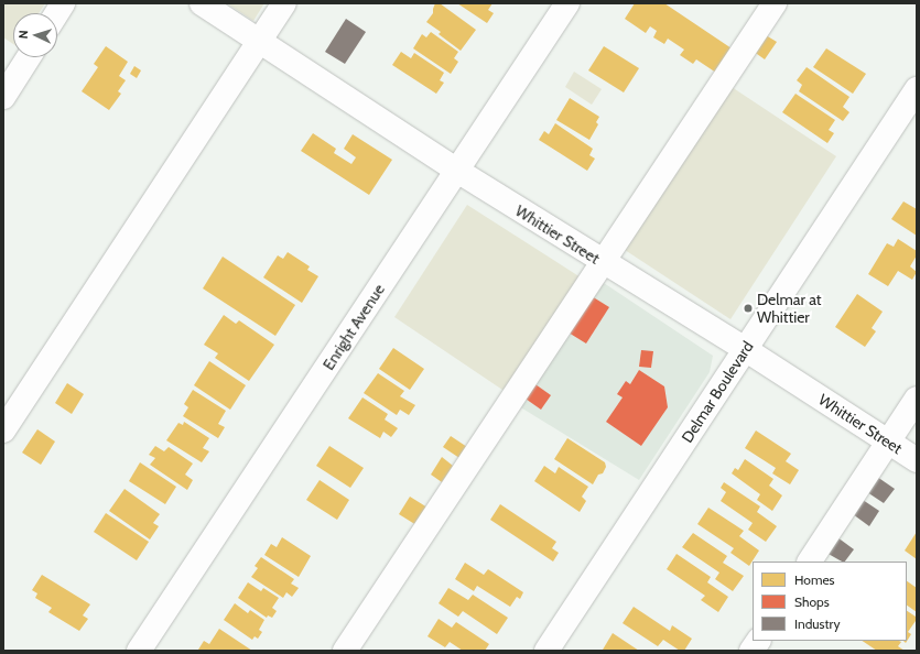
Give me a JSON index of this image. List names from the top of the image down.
{
  "streets": {
    "street": ["Whittier Street", "Enright Avenue", "Delmar Boulevard"]
  },
  "crossings": [
    ["Whittier Street", "Enright Avenue"],
    ["Whittier Street", "Delmar Boulevard"]
  ],
  "places": ["Delmar at Whittier"],
  "legend": ["Homes", "Shops", "Industry"],
  "north": "left"
}
